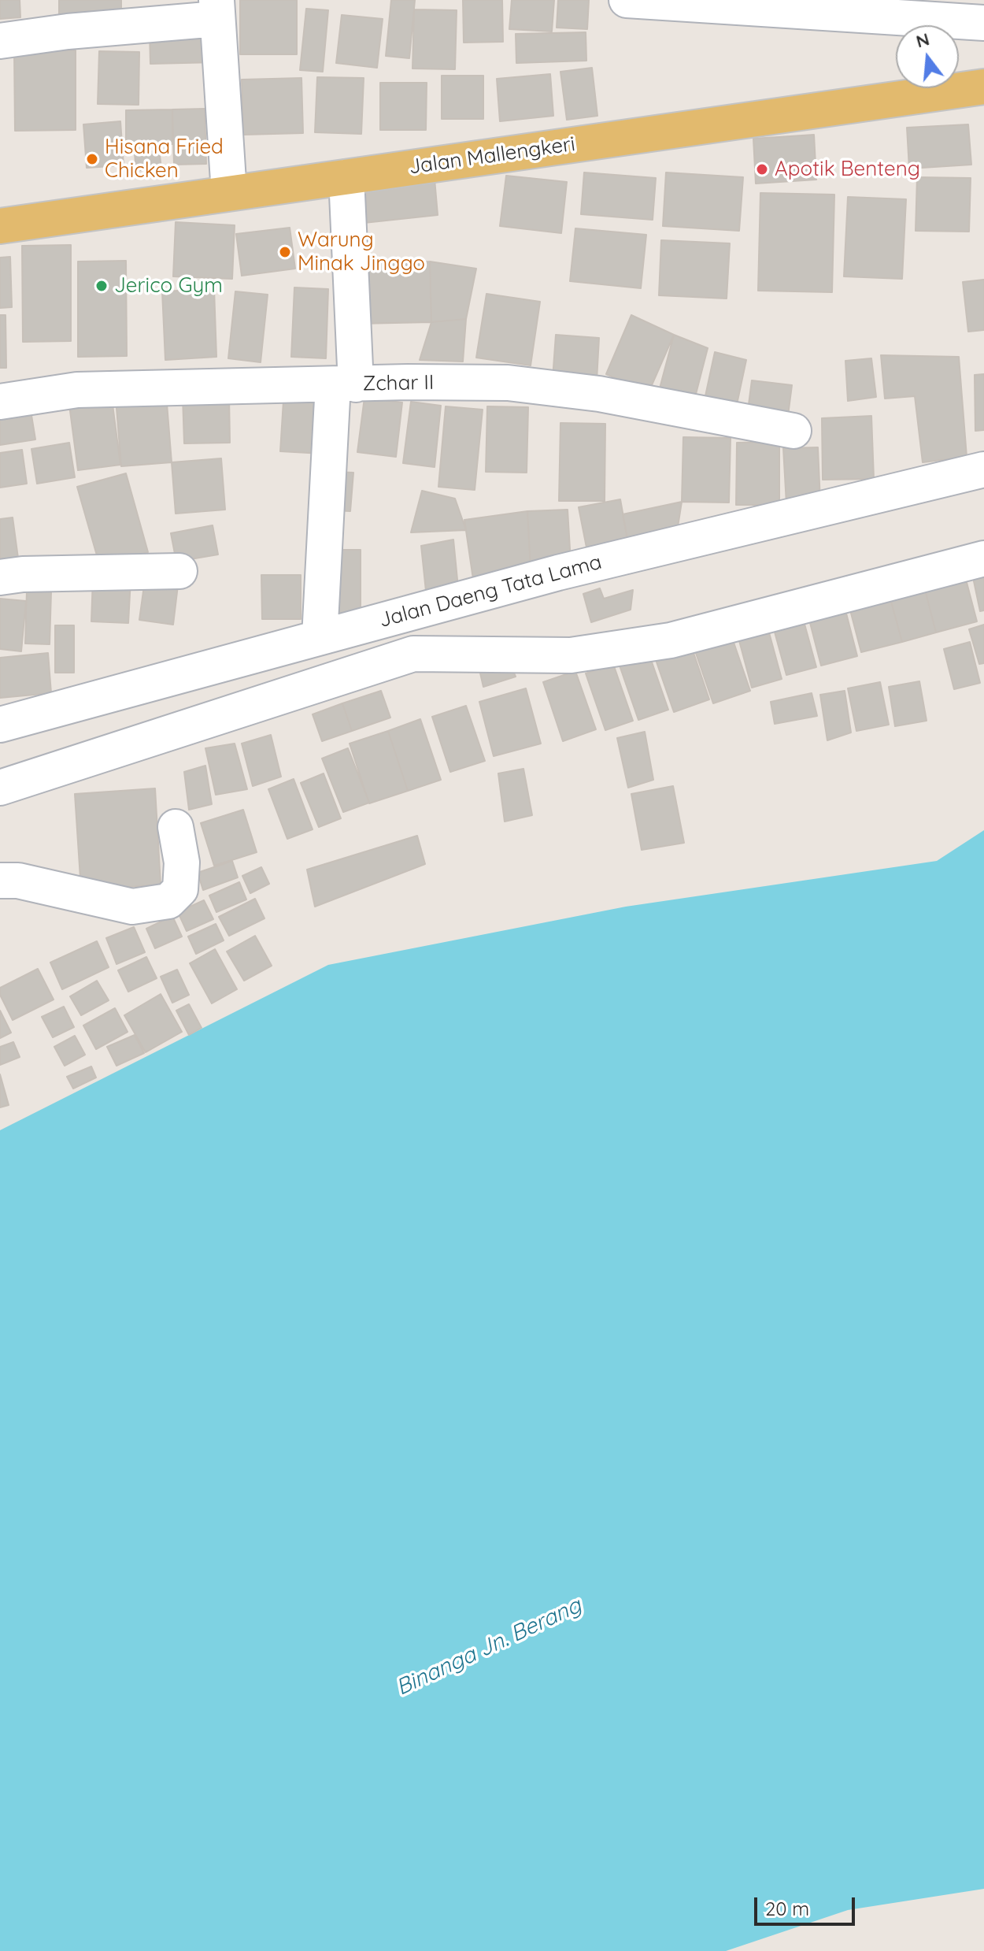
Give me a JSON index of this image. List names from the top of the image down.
{
  "streets": {
    "main road": ["Jalan Mallengkeri"],
    "street": ["Zchar II", "Jalan Daeng Tata Lama"]
  },
  "water": ["Binanga Jn. Berang"],
  "places": [
    "Hisana Fried Chicken",
    "Apotik Benteng",
    "Warung Minak Jinggo",
    "Jerico Gym"
  ],
  "scale_bar": "20 m",
  "north": "top"
}
